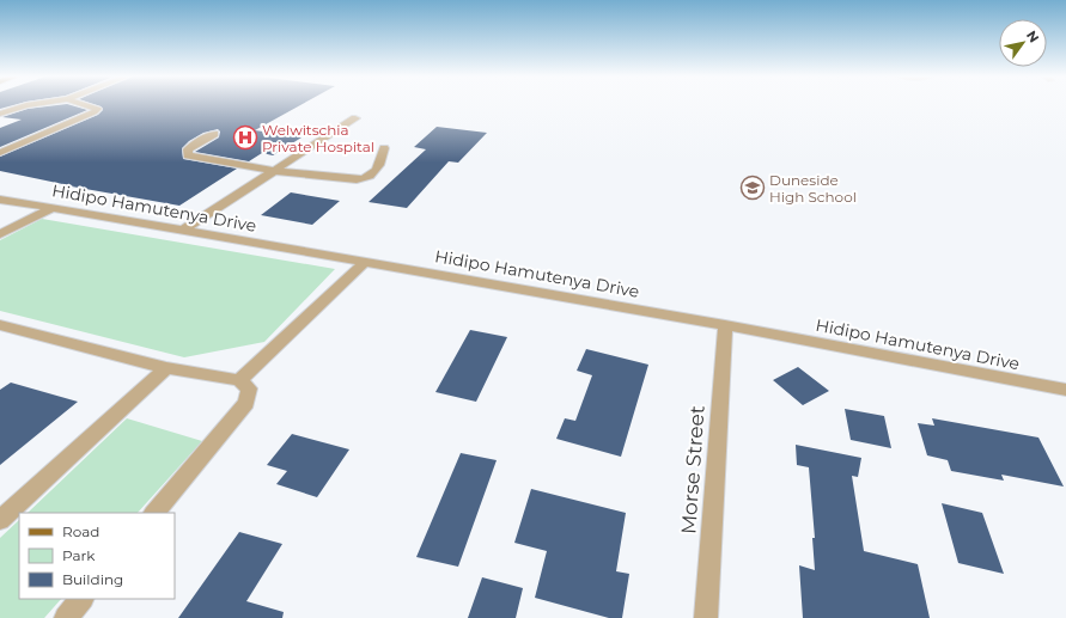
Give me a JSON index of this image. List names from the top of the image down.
{
  "streets": {
    "street": ["Hidipo Hamutenya Drive", "Morse Street"]
  },
  "crossings": [
    ["Hidipo Hamutenya Drive", "Morse Street"]
  ],
  "places": {
    "hospital": ["Welwitschia Private Hospital"],
    "school or university": ["Duneside High School"]
  },
  "legend": ["Road", "Park", "Building"],
  "north": "top right"
}
